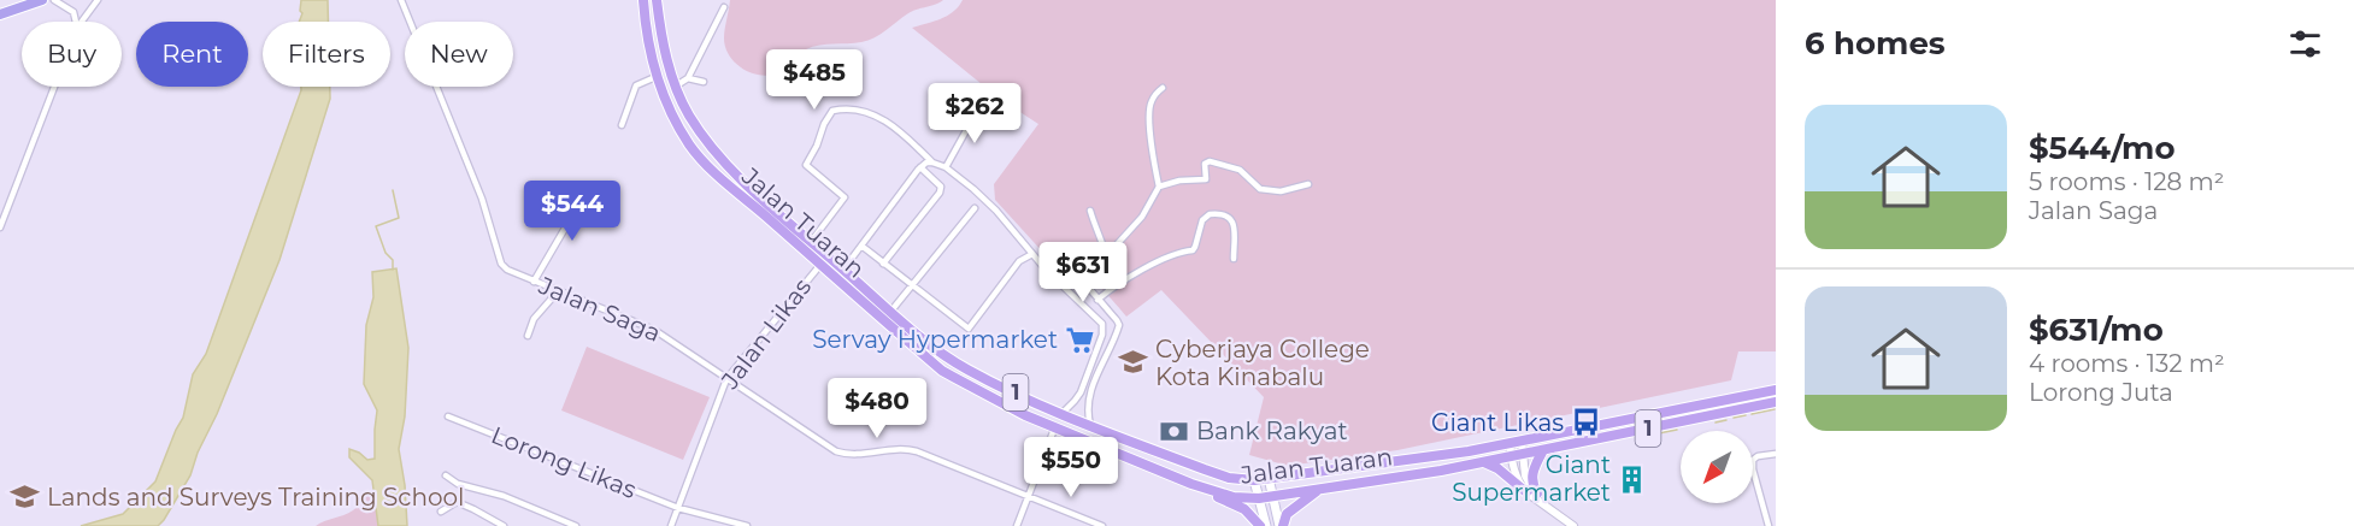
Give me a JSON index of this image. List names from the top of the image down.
{
  "streets": {
    "main road": ["Jalan Tuaran", "1"],
    "street": ["Jalan Saga", "Jalan Likas", "Lorong Likas"]
  },
  "crossings": [
    ["Jalan Tuaran", "Jalan Likas"],
    ["Jalan Saga", "Jalan Likas"],
    ["Jalan Likas", "Lorong Likas"]
  ],
  "places": {
    "supermarket": ["Servay Hypermarket"],
    "school or university": ["Cyberjaya College Kota Kinabalu", "Lands and Surveys Training School"],
    "bus stop": ["Giant Likas"],
    "bank": ["Bank Rakyat"],
    "building": ["Giant Supermarket"]
  },
  "north": "bottom left",
  "page": {
    "heading": "6 homes",
    "chip": [
      "Buy",
      "Rent",
      "Filters",
      "New"
    ],
    "price": [
      "$485",
      "$262",
      "$544",
      "$631",
      "$480",
      "$550"
    ],
    "list": [
      {
        "name": "$544/mo",
        "note": "5 rooms · 128 m² · Jalan Saga"
      },
      {
        "name": "$631/mo",
        "note": "4 rooms · 132 m² · Lorong Juta"
      }
    ]
  }
}
